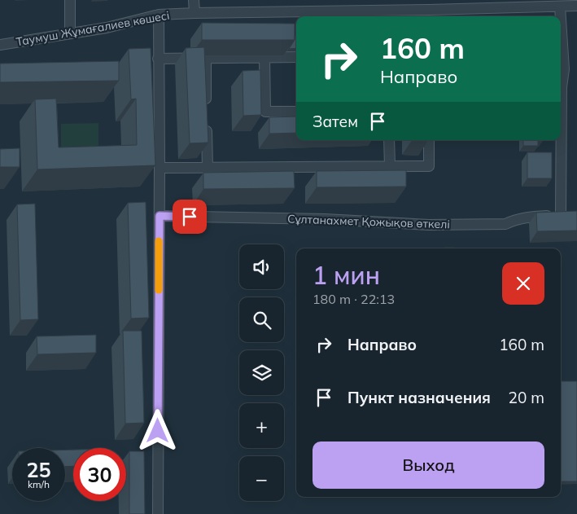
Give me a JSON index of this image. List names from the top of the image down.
{
  "streets": {
    "street": ["Таумуш Жұмағалиев көшесі", "Сұлтанахмет Қожықов өткелі"]
  },
  "page": {
    "turn": ["160 m", "Направо"],
    "then": "Затем",
    "map_buttons": ["+", "−"],
    "heading": ["1 мин", "180 m · 22:13"],
    "list": [
      {
        "name": "Направо",
        "value": "160 m"
      },
      {
        "name": "Пункт назначения",
        "value": "20 m"
      }
    ],
    "buttons": "Выход",
    "speed": "25 km/h",
    "limit": "30"
  }
}
